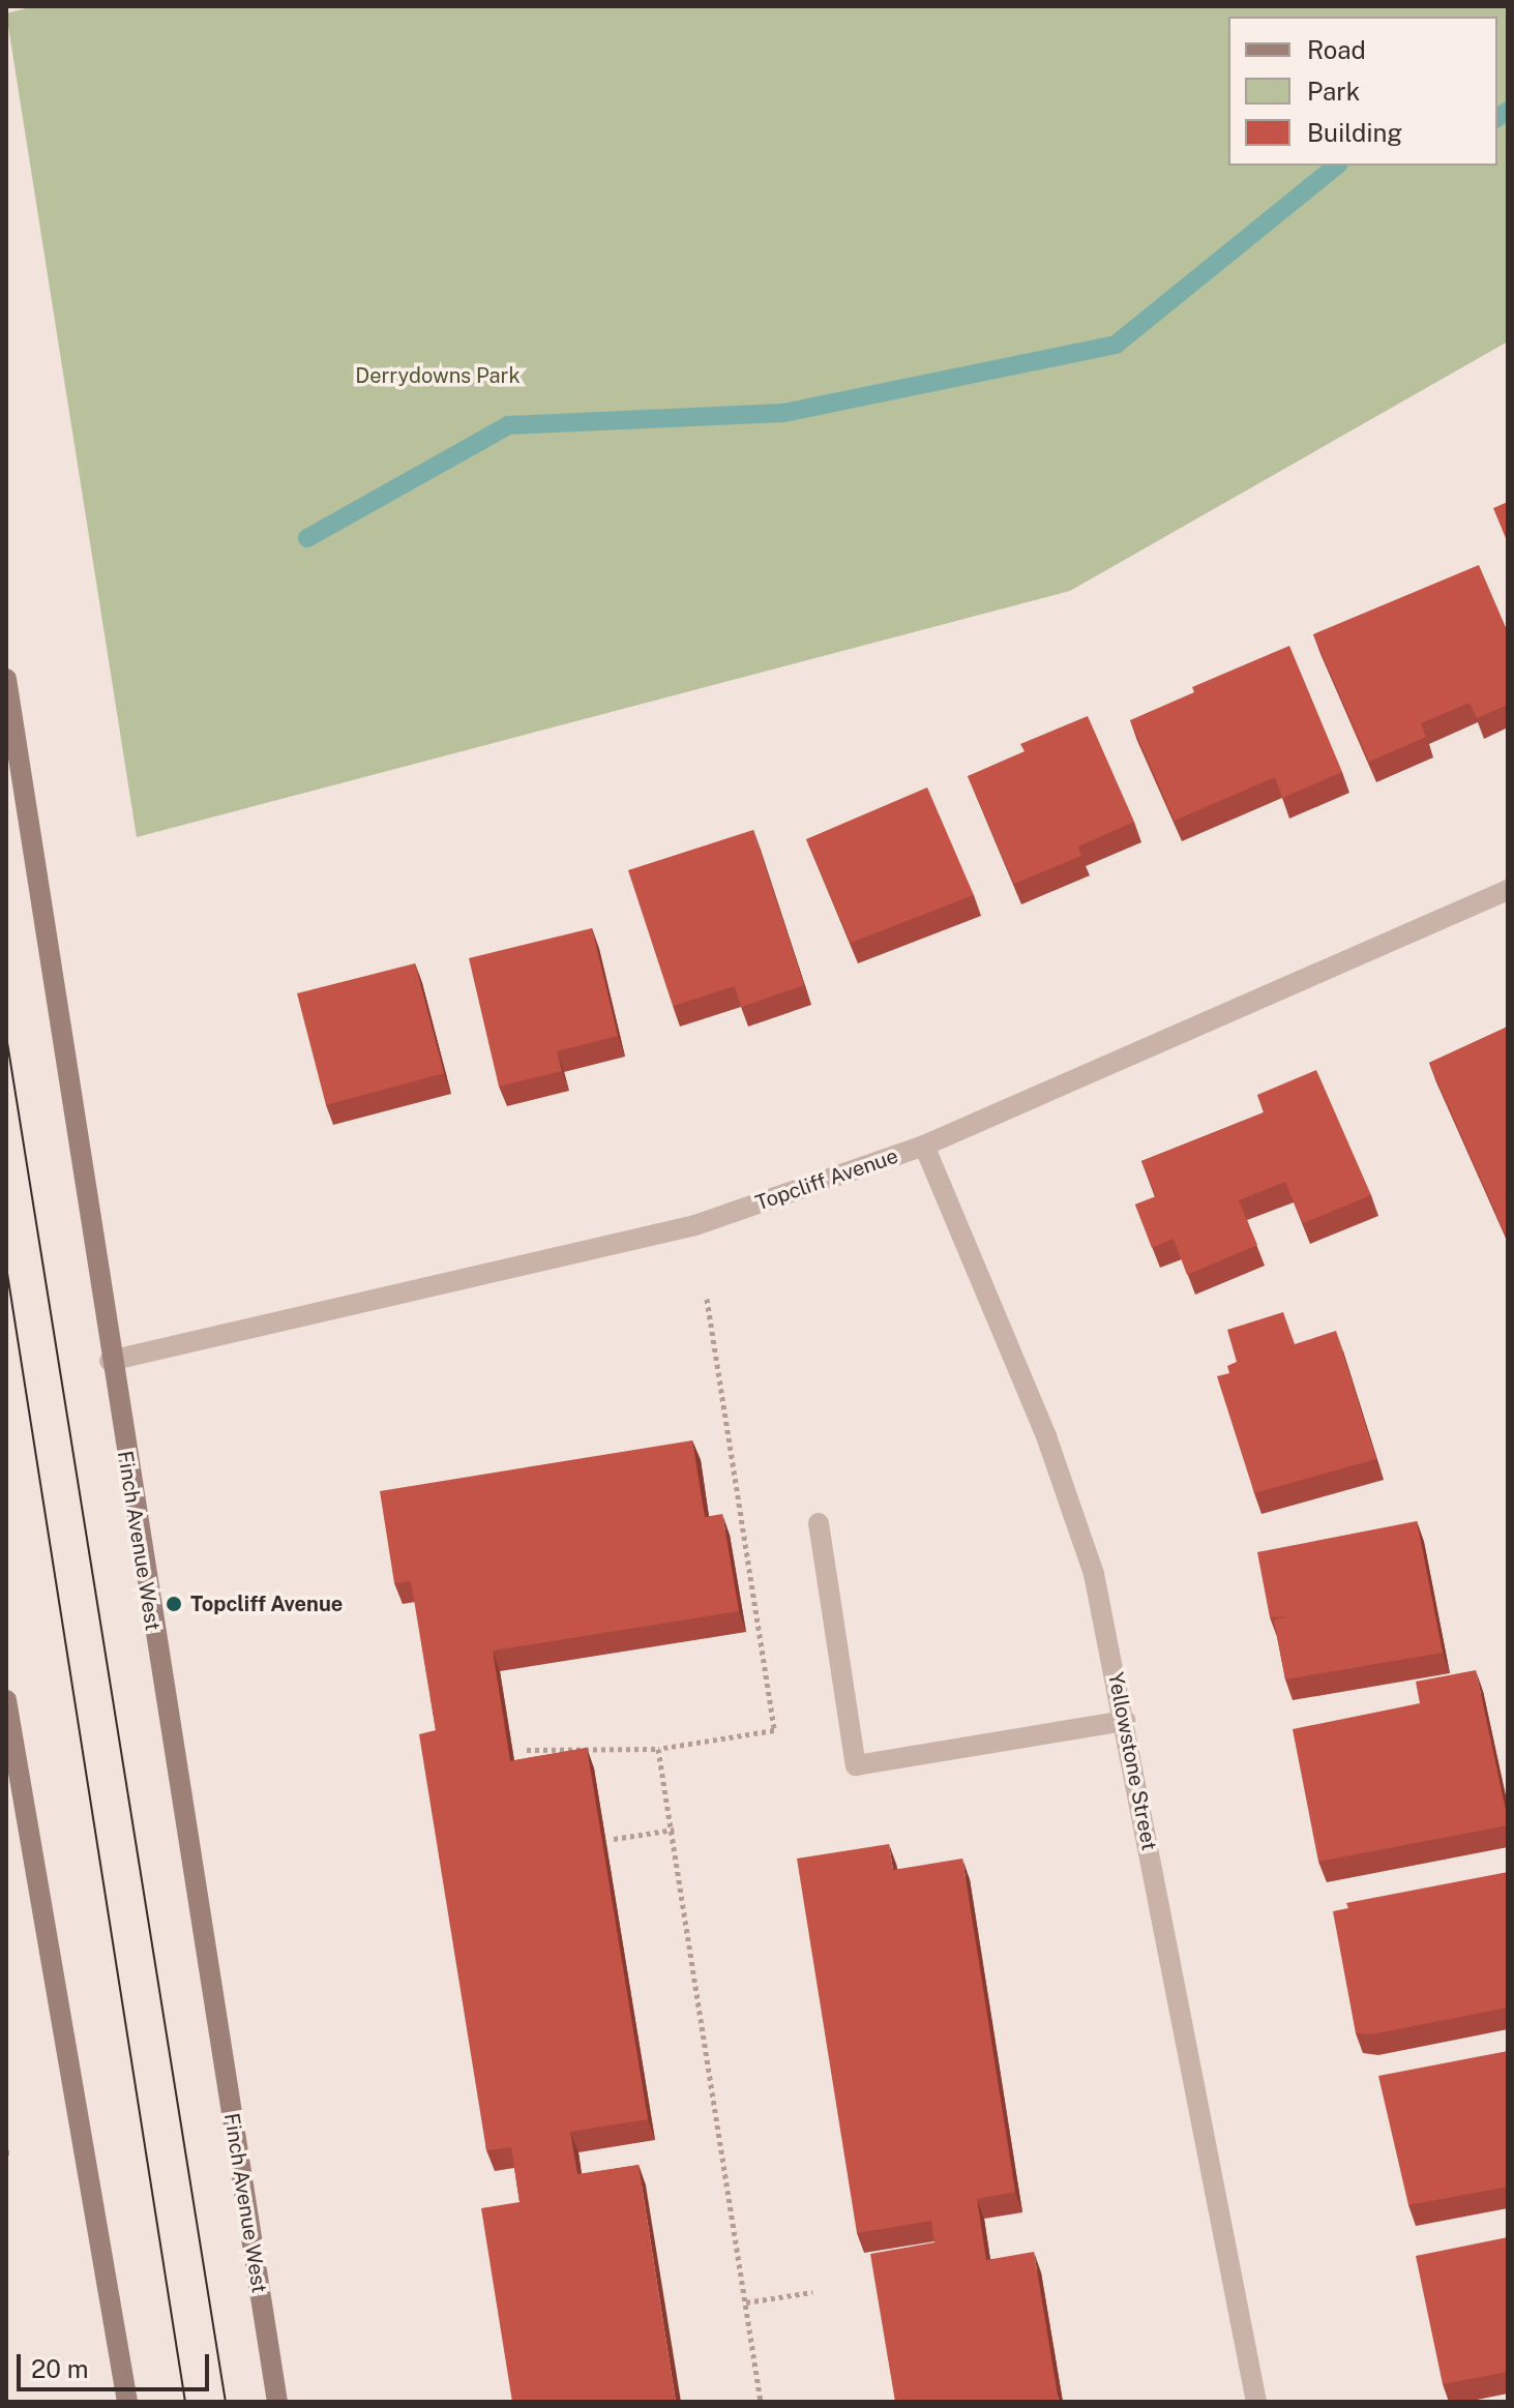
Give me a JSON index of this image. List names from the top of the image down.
{
  "streets": {
    "main road": ["Finch Avenue West"],
    "street": ["Topcliff Avenue", "Yellowstone Street"]
  },
  "crossings": [
    ["Topcliff Avenue", "Finch Avenue West"],
    ["Topcliff Avenue", "Yellowstone Street"]
  ],
  "parks": ["Derrydowns Park"],
  "places": ["Topcliff Avenue"],
  "legend": ["Road", "Park", "Building"],
  "scale_bar": "20 m"
}
